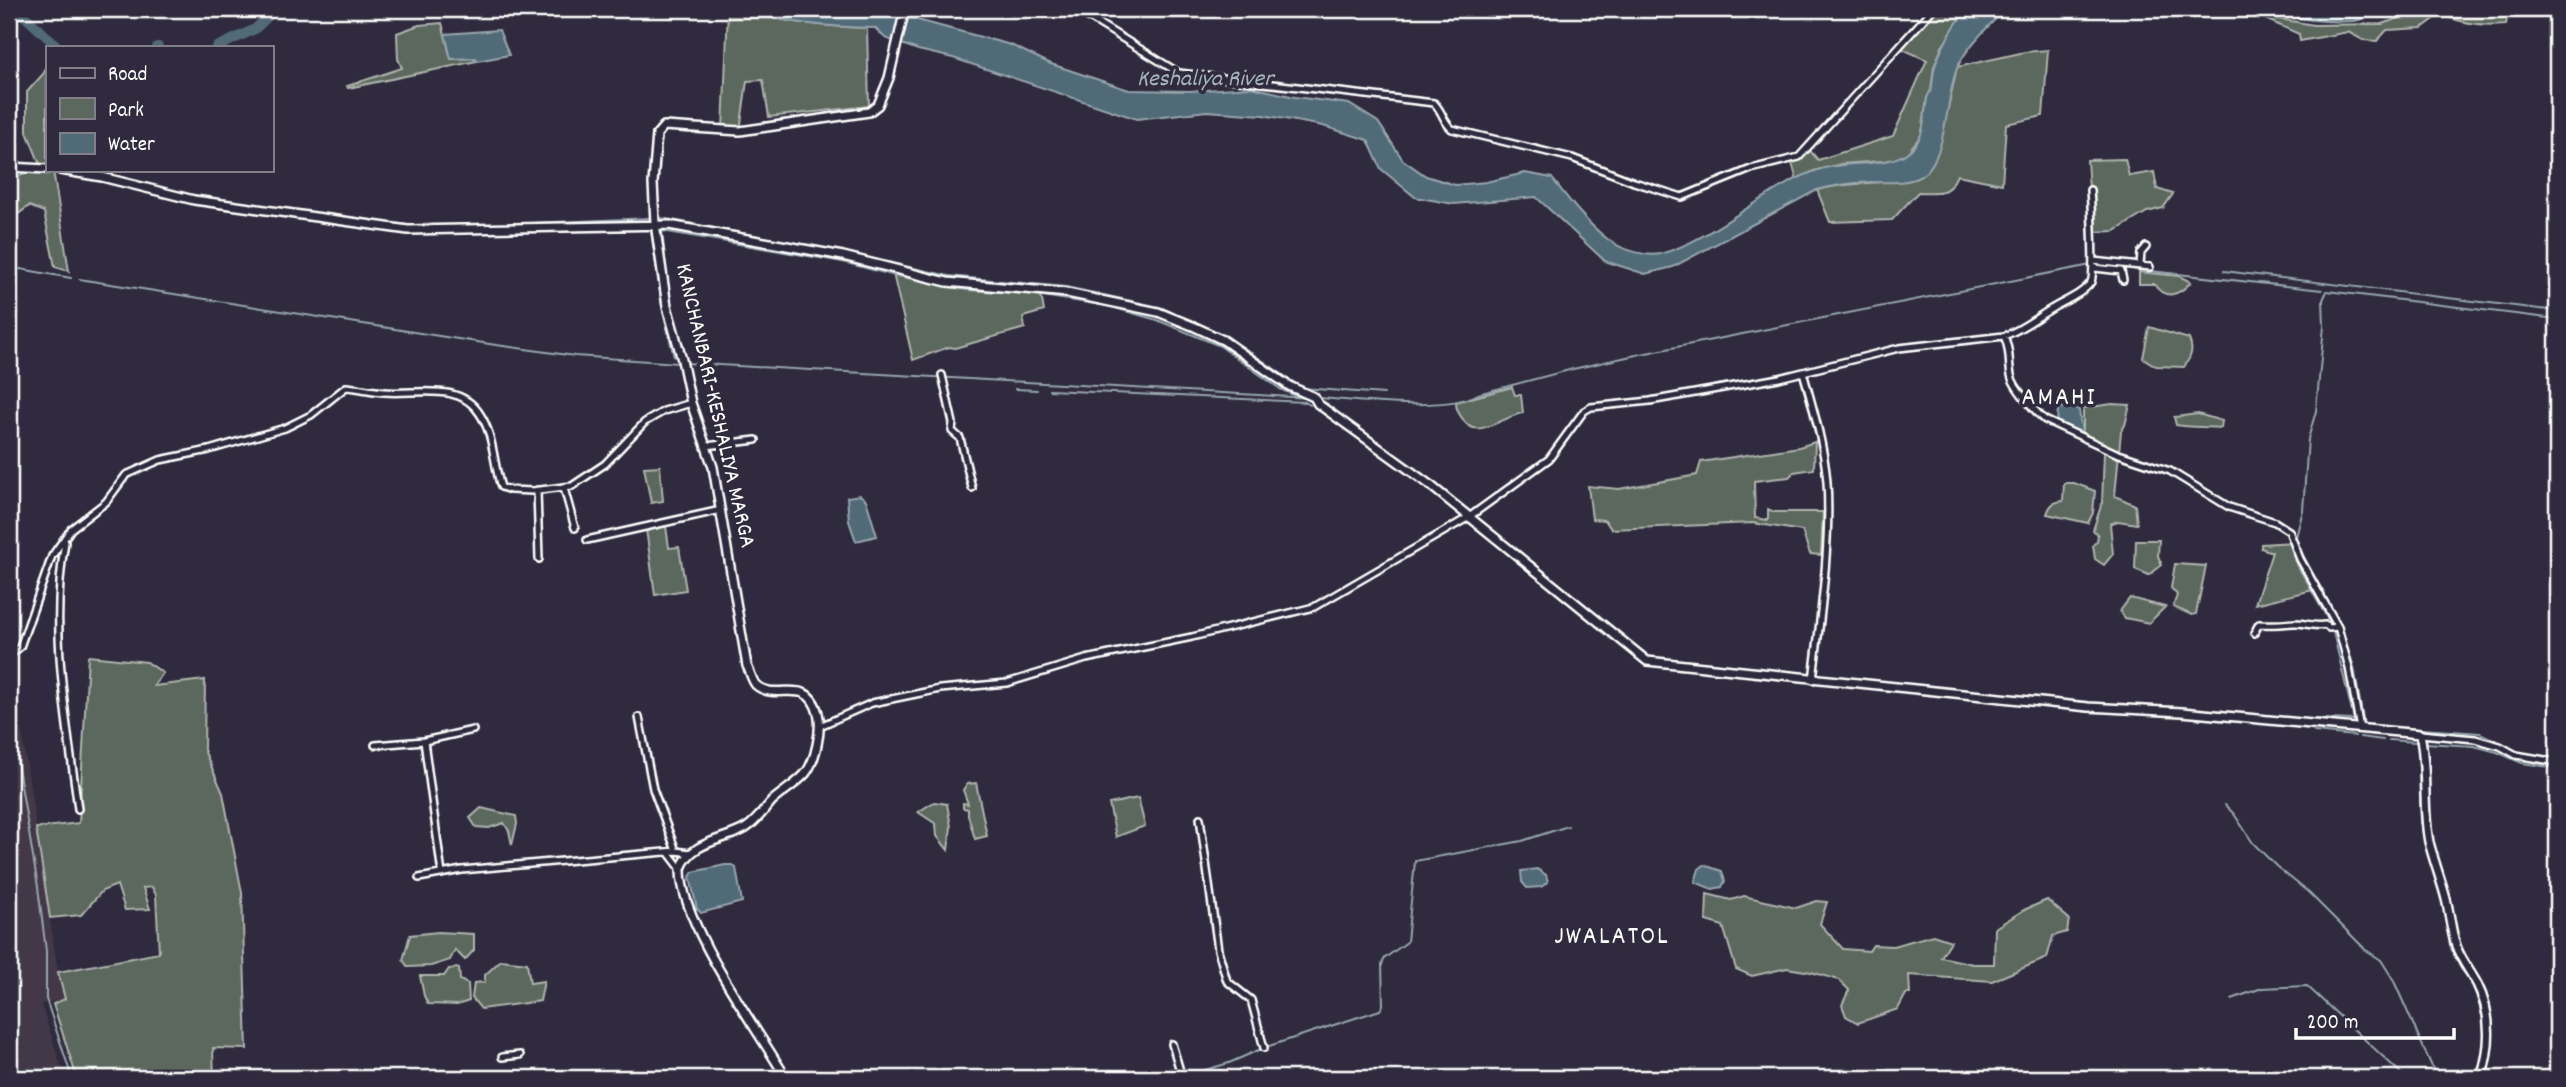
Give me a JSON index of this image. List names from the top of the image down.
{
  "streets": {
    "street": ["KANCHANBARI-KESHALIYA MARGA"]
  },
  "districts": ["AMAHI", "JWALATOL"],
  "water": ["Keshaliya River"],
  "legend": ["Road", "Park", "Water"],
  "scale_bar": "200 m"
}
